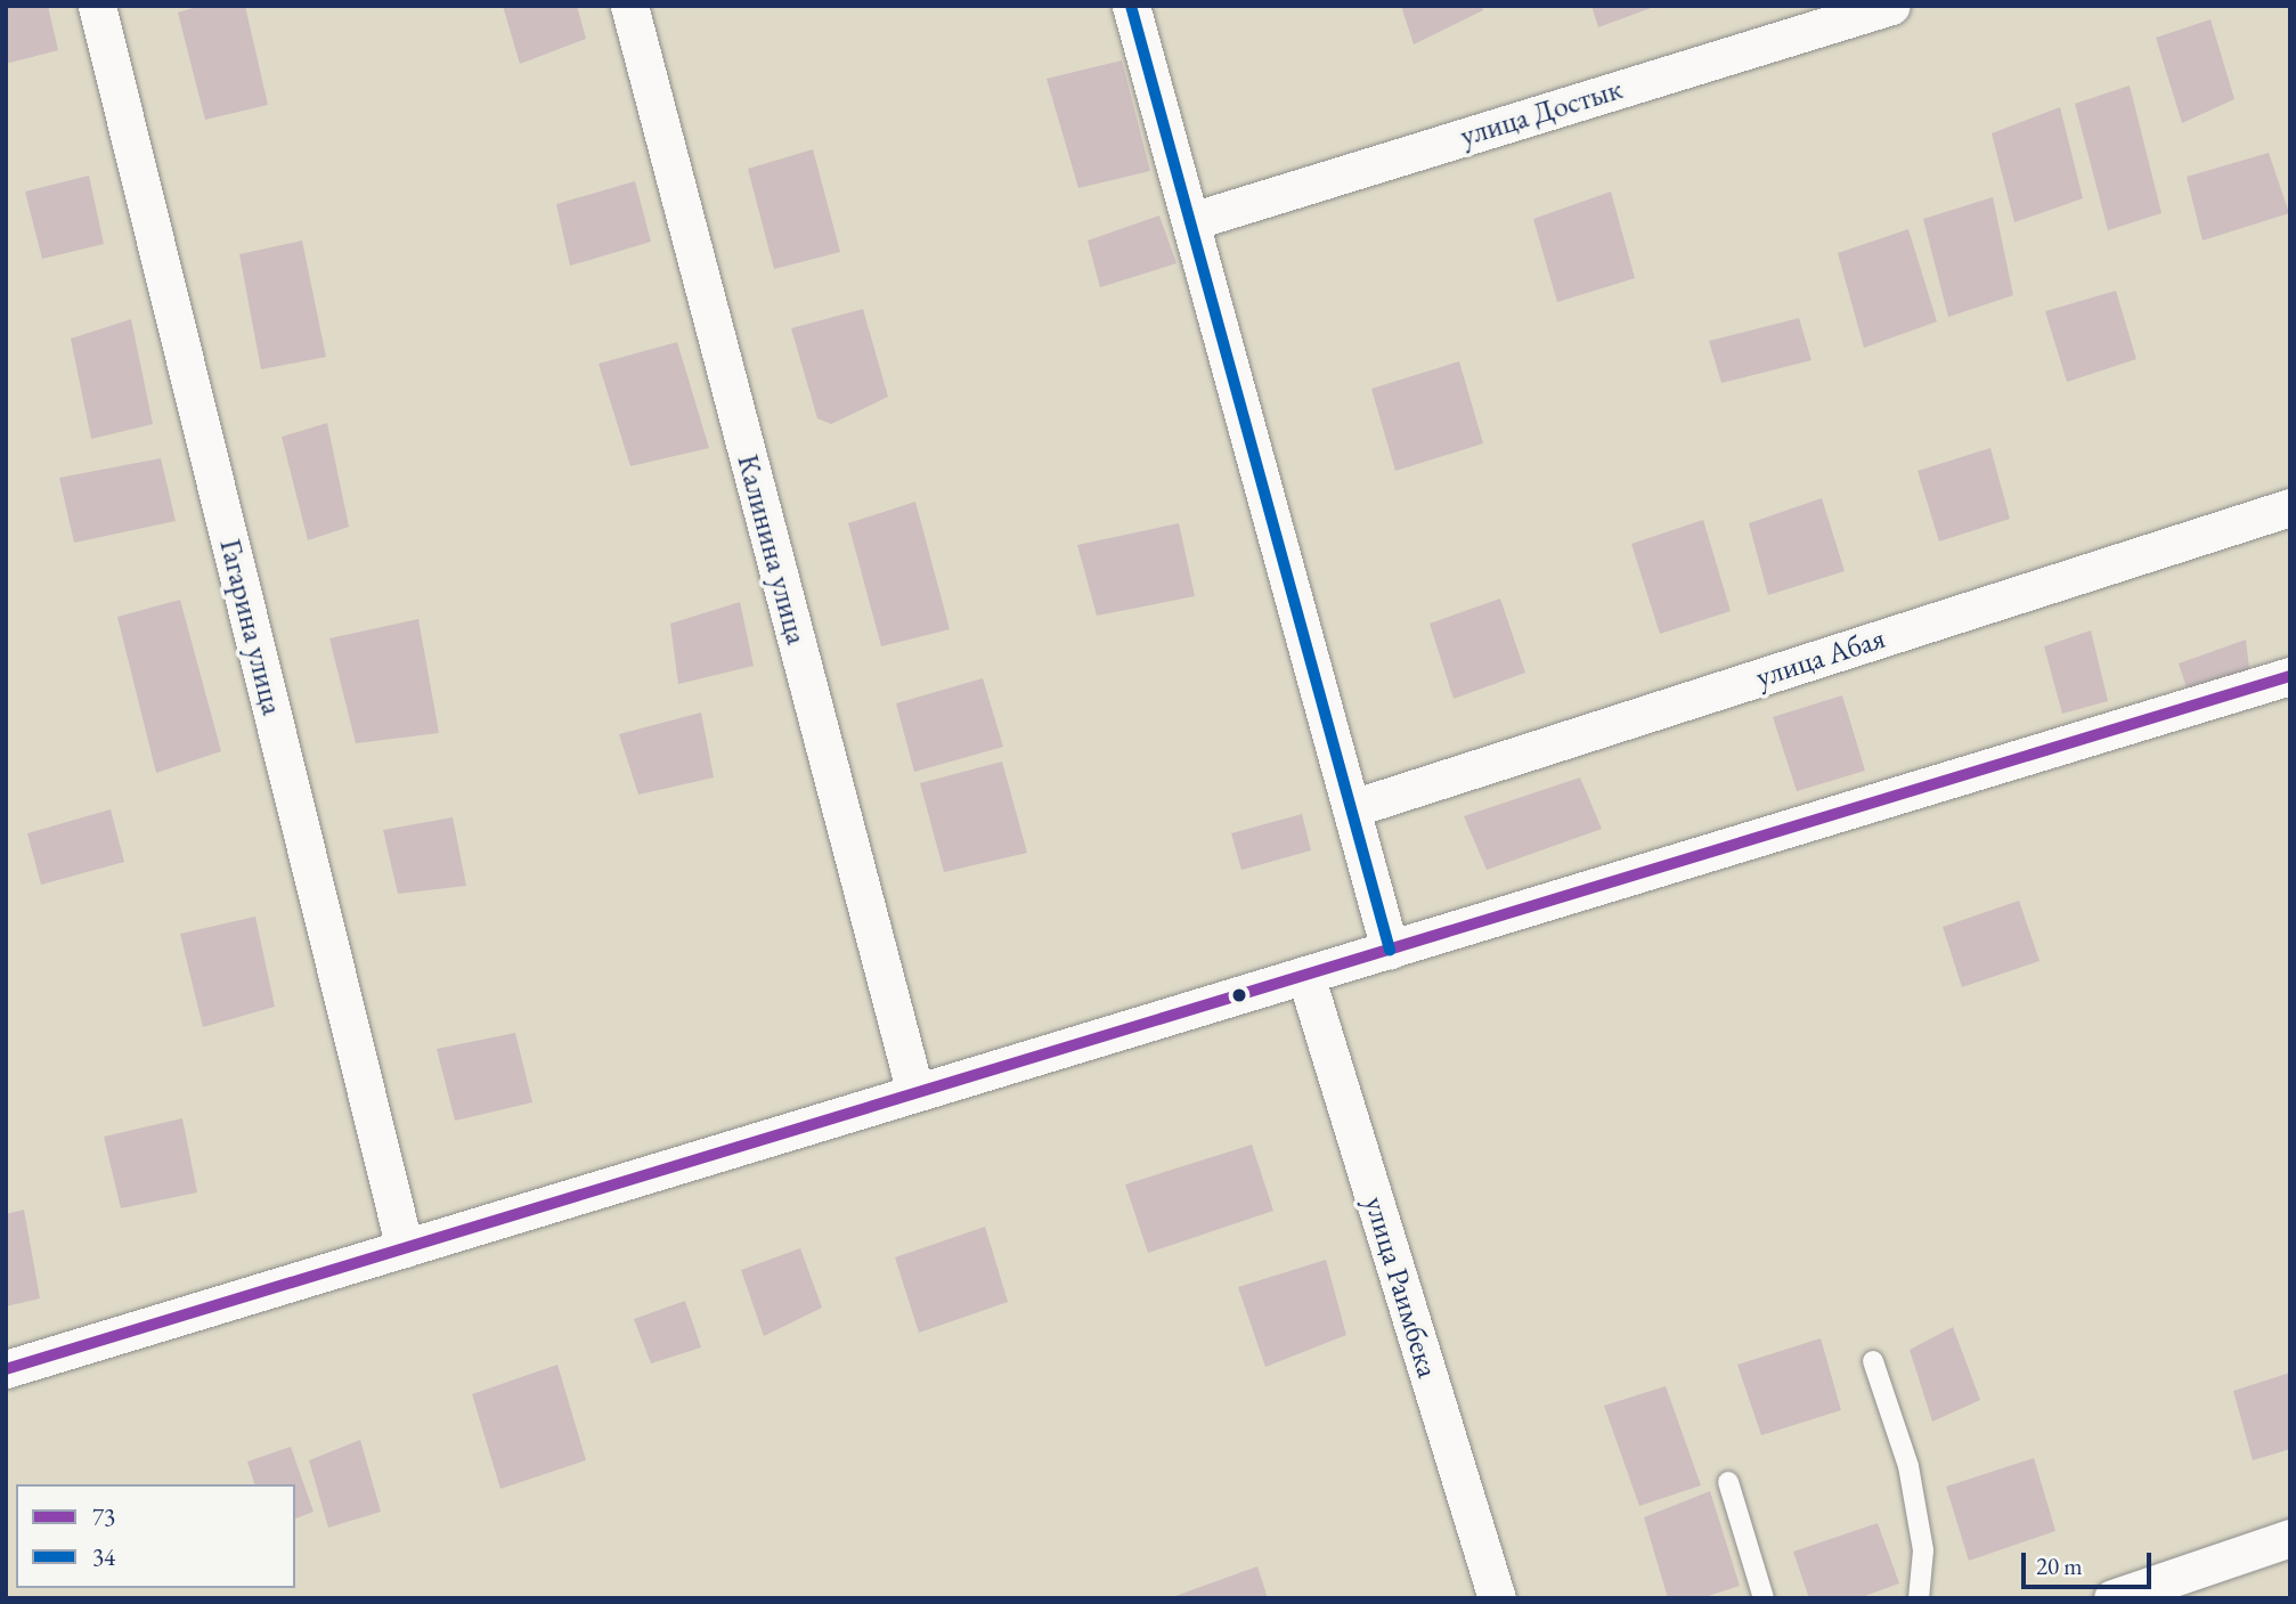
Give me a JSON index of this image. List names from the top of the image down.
{
  "streets": {
    "street": [
      "улица Достык",
      "Калинина улица",
      "Гагарина улица",
      "улица Абая",
      "улица Раимбека"
    ]
  },
  "lines": ["transit line 34", "transit line 73"],
  "legend": ["73", "34"],
  "scale_bar": "20 m"
}
